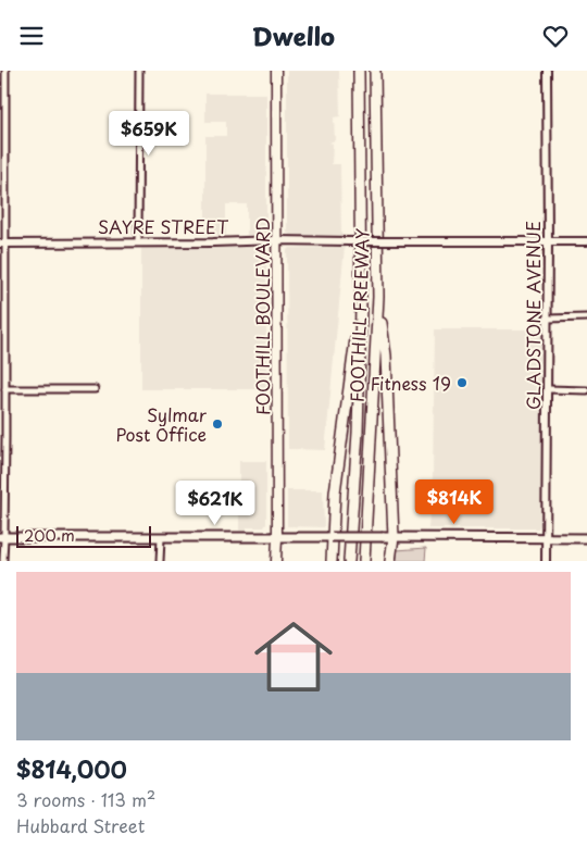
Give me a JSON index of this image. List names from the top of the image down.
{
  "streets": {
    "highway": ["FOOTHILL FREEWAY"],
    "main road": ["FOOTHILL BOULEVARD"],
    "street": ["SAYRE STREET", "GLADSTONE AVENUE"]
  },
  "crossings": [
    ["SAYRE STREET", "GLADSTONE AVENUE"],
    ["SAYRE STREET", "FOOTHILL BOULEVARD"]
  ],
  "places": ["Fitness 19", "Sylmar Post Office"],
  "scale_bar": "200 m",
  "page": {
    "header": "Dwello",
    "price": ["$659K", "$814K", "$621K"],
    "scale": "200 m",
    "list": [
      {
        "name": "$814,000",
        "note": "3 rooms · 113 m² · Hubbard Street"
      }
    ]
  }
}
